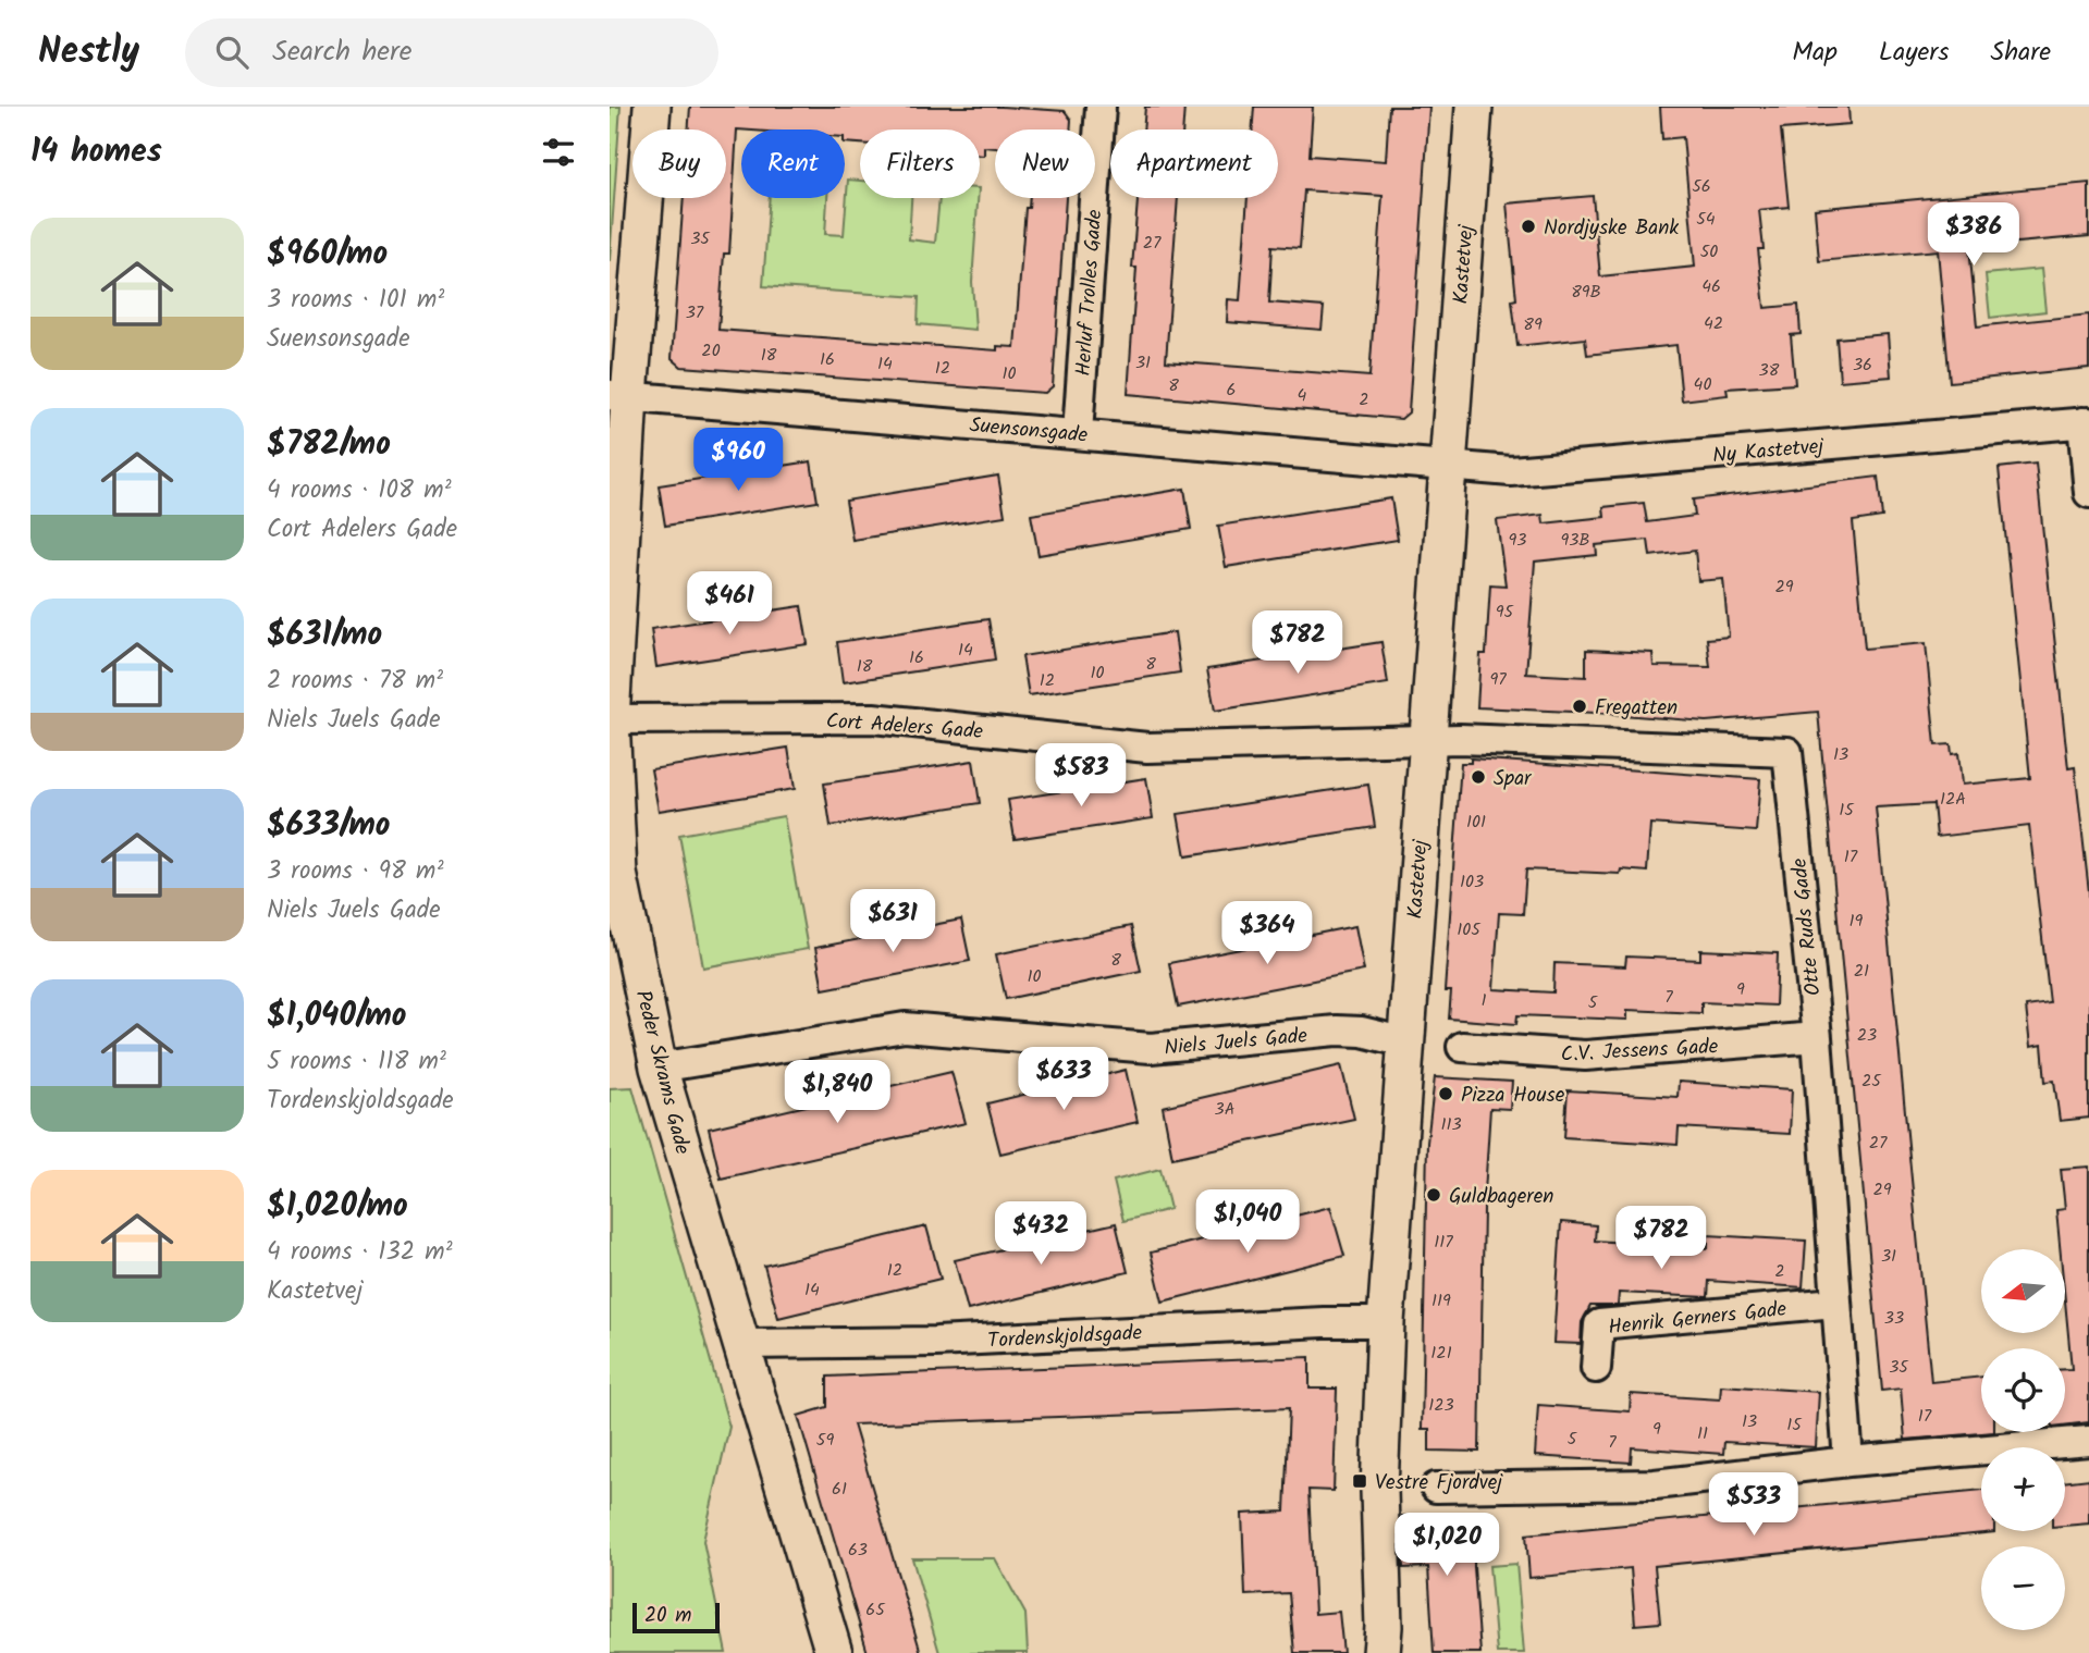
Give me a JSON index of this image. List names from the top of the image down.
{
  "streets": {
    "street": [
      "Kastetvej",
      "Herluf Trolles Gade",
      "Suensonsgade",
      "Ny Kastetvej",
      "Cort Adelers Gade",
      "Otte Ruds Gade",
      "Niels Juels Gade",
      "C.V. Jessens Gade",
      "Peder Skrams Gade",
      "Henrik Gerners Gade",
      "Tordenskjoldsgade"
    ]
  },
  "crossings": [
    ["Kastetvej", "Suensonsgade"],
    ["Kastetvej", "Ny Kastetvej"],
    ["Kastetvej", "Cort Adelers Gade"],
    ["Kastetvej", "Otte Ruds Gade"],
    ["Kastetvej", "Niels Juels Gade"],
    ["Kastetvej", "Tordenskjoldsgade"],
    ["Herluf Trolles Gade", "Suensonsgade"],
    ["Suensonsgade", "Ny Kastetvej"],
    ["Suensonsgade", "Peder Skrams Gade"],
    ["Cort Adelers Gade", "Otte Ruds Gade"],
    ["Cort Adelers Gade", "Peder Skrams Gade"],
    ["Otte Ruds Gade", "C.V. Jessens Gade"],
    ["Otte Ruds Gade", "Henrik Gerners Gade"],
    ["Niels Juels Gade", "Peder Skrams Gade"],
    ["Peder Skrams Gade", "Tordenskjoldsgade"]
  ],
  "places": {
    "other": [
      "Nordjyske Bank",
      "Fregatten",
      "Spar",
      "Pizza House",
      "Guldbageren"
    ],
    "transit": ["Vestre Fjordvej"]
  },
  "house_numbers": [
    "56",
    "54",
    "35",
    "27",
    "50",
    "46",
    "89B",
    "37",
    "42",
    "89",
    "20",
    "18",
    "16",
    "31",
    "14",
    "36",
    "12",
    "38",
    "10",
    "40",
    "8",
    "6",
    "4",
    "2",
    "93",
    "93B",
    "29",
    "95",
    "14",
    "16",
    "8",
    "18",
    "10",
    "97",
    "12",
    "13",
    "12A",
    "15",
    "101",
    "17",
    "103",
    "19",
    "105",
    "8",
    "21",
    "10",
    "9",
    "7",
    "1",
    "5",
    "23",
    "25",
    "3A",
    "113",
    "27",
    "29",
    "117",
    "31",
    "12",
    "2",
    "14",
    "119",
    "33",
    "121",
    "35",
    "123",
    "17",
    "13",
    "15",
    "9",
    "11",
    "5",
    "59",
    "7",
    "61",
    "63",
    "65"
  ],
  "scale_bar": "20 m",
  "north": "left",
  "page": {
    "header": "Nestly",
    "search": "Search here",
    "nav": ["Map", "Layers", "Share"],
    "heading": "14 homes",
    "chip": [
      "Buy",
      "Rent",
      "Filters",
      "New",
      "Apartment"
    ],
    "list": [
      {
        "name": "$960/mo",
        "note": "3 rooms · 101 m² · Suensonsgade"
      },
      {
        "name": "$782/mo",
        "note": "4 rooms · 108 m² · Cort Adelers Gade"
      },
      {
        "name": "$631/mo",
        "note": "2 rooms · 78 m² · Niels Juels Gade"
      },
      {
        "name": "$633/mo",
        "note": "3 rooms · 98 m² · Niels Juels Gade"
      },
      {
        "name": "$1,040/mo",
        "note": "5 rooms · 118 m² · Tordenskjoldsgade"
      },
      {
        "name": "$1,020/mo",
        "note": "4 rooms · 132 m² · Kastetvej"
      }
    ],
    "price": [
      "$386",
      "$960",
      "$461",
      "$782",
      "$583",
      "$631",
      "$364",
      "$633",
      "$1,840",
      "$1,040",
      "$432",
      "$782",
      "$533",
      "$1,020"
    ],
    "map_buttons": ["+", "−"],
    "scale": "20 m"
  }
}
